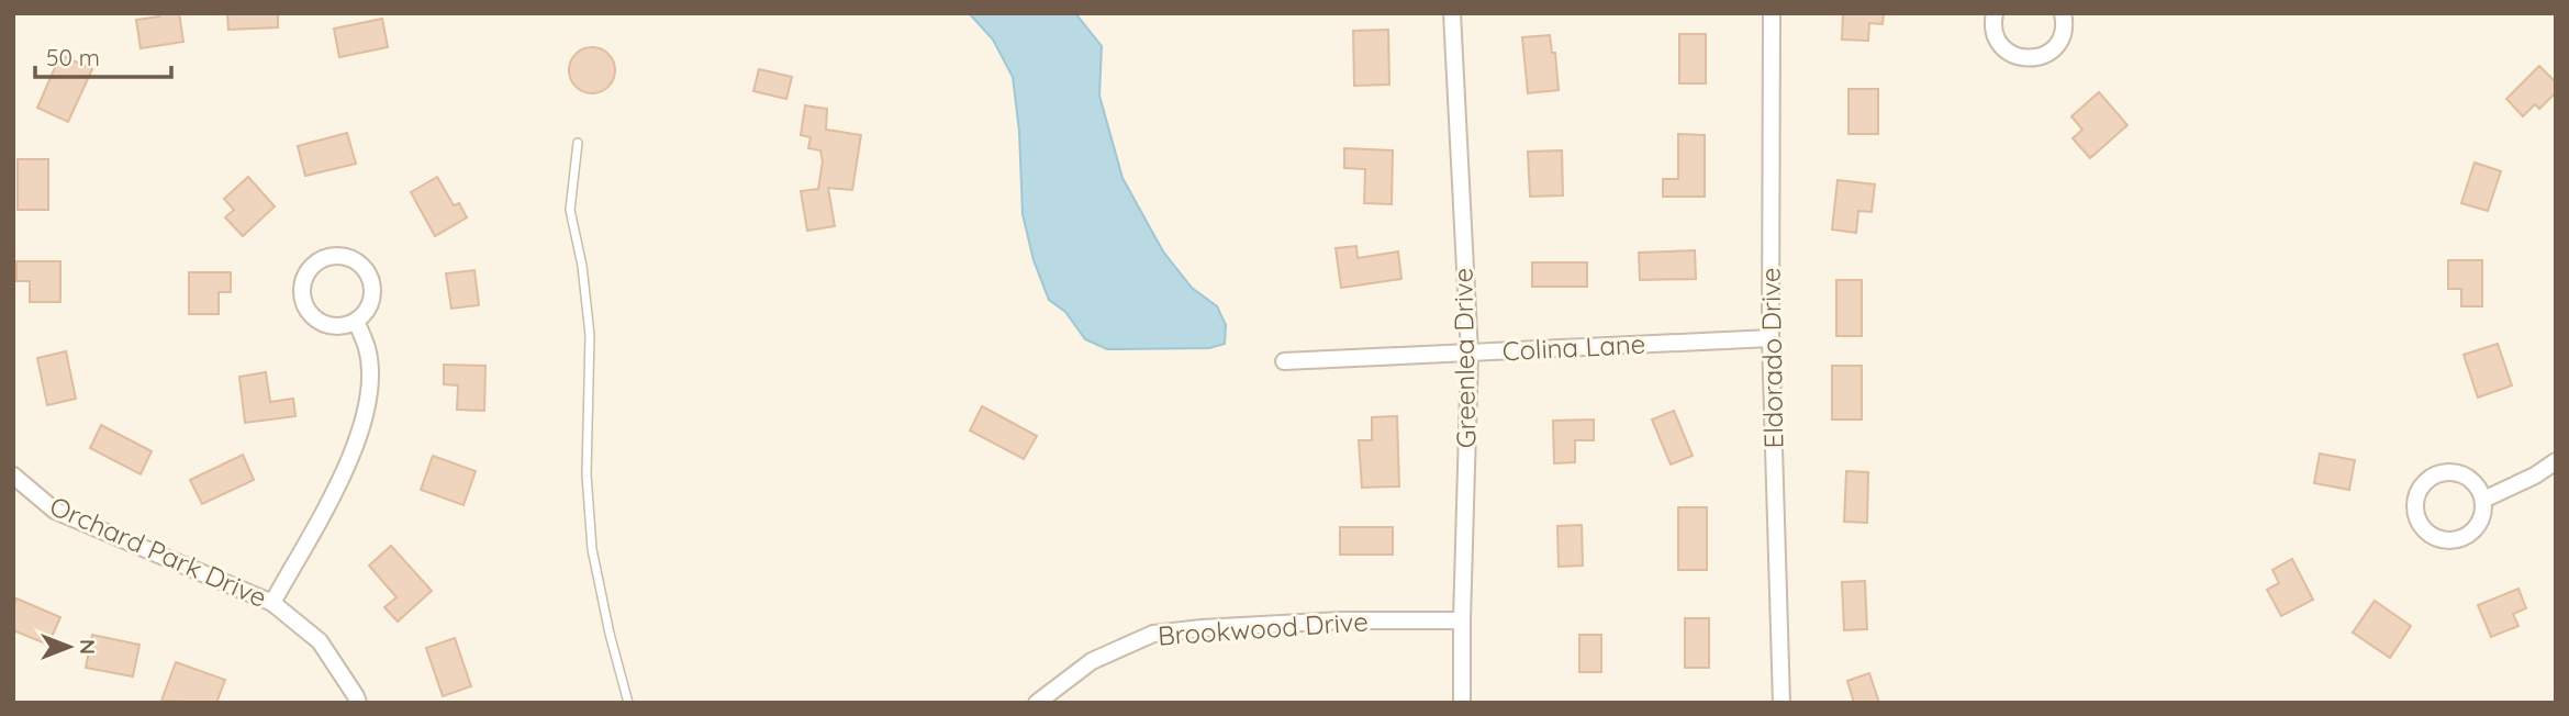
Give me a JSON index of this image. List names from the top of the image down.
{
  "streets": {
    "street": [
      "Colina Lane",
      "Greenlea Drive",
      "Eldorado Drive",
      "Orchard Park Drive",
      "Brookwood Drive"
    ]
  },
  "crossings": [
    ["Colina Lane", "Greenlea Drive"],
    ["Colina Lane", "Eldorado Drive"],
    ["Greenlea Drive", "Brookwood Drive"]
  ],
  "scale_bar": "50 m",
  "north": "right"
}
